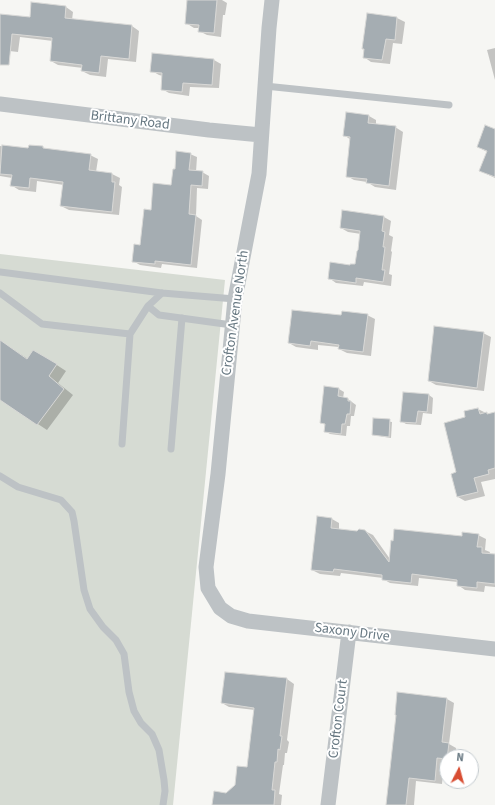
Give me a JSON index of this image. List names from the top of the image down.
{
  "streets": {
    "street": [
      "Brittany Road",
      "Crofton Avenue North",
      "Saxony Drive",
      "Crofton Court"
    ]
  },
  "crossings": [
    ["Brittany Road", "Crofton Avenue North"],
    ["Crofton Avenue North", "Saxony Drive"],
    ["Saxony Drive", "Crofton Court"]
  ],
  "north": "top"
}
